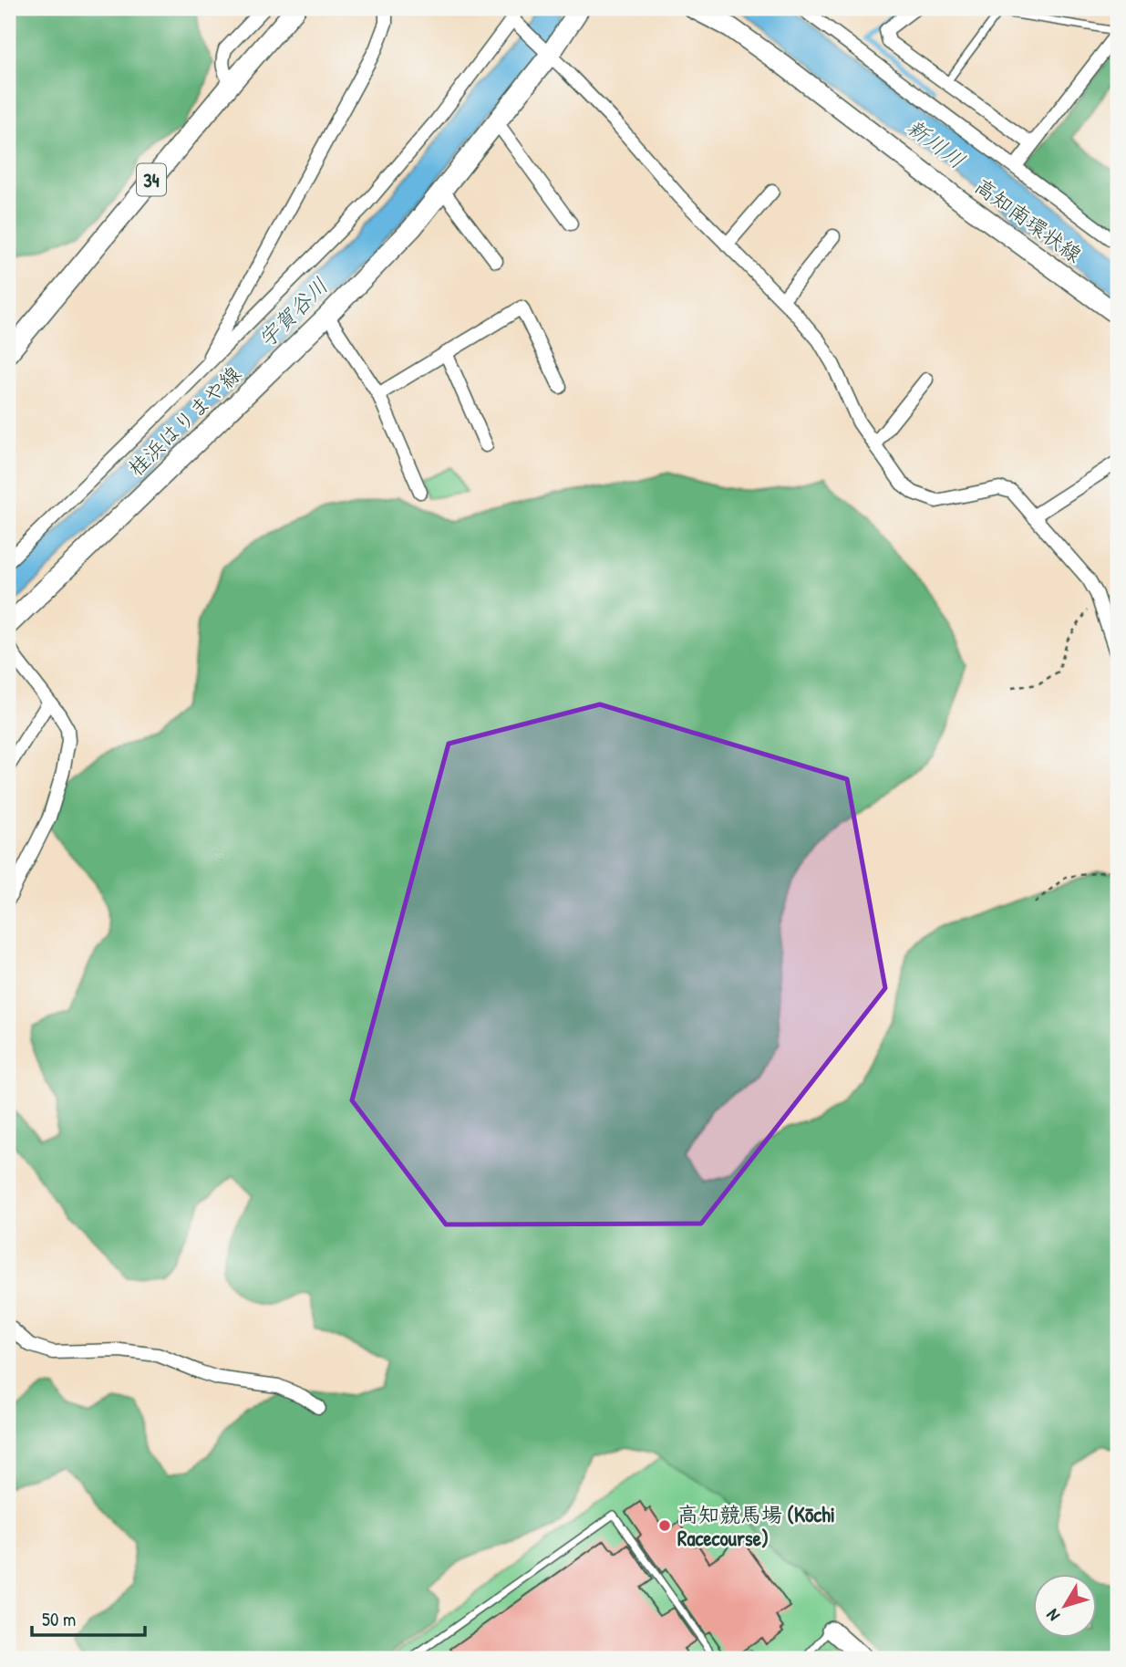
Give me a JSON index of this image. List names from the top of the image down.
{
  "streets": {
    "main road": ["34", "高知南環状線", "桂浜はりまや線"]
  },
  "water": ["新川川", "宇賀谷川"],
  "places": ["高知競馬場 (Kōchi Racecourse)"],
  "scale_bar": "50 m",
  "north": "bottom left"
}
